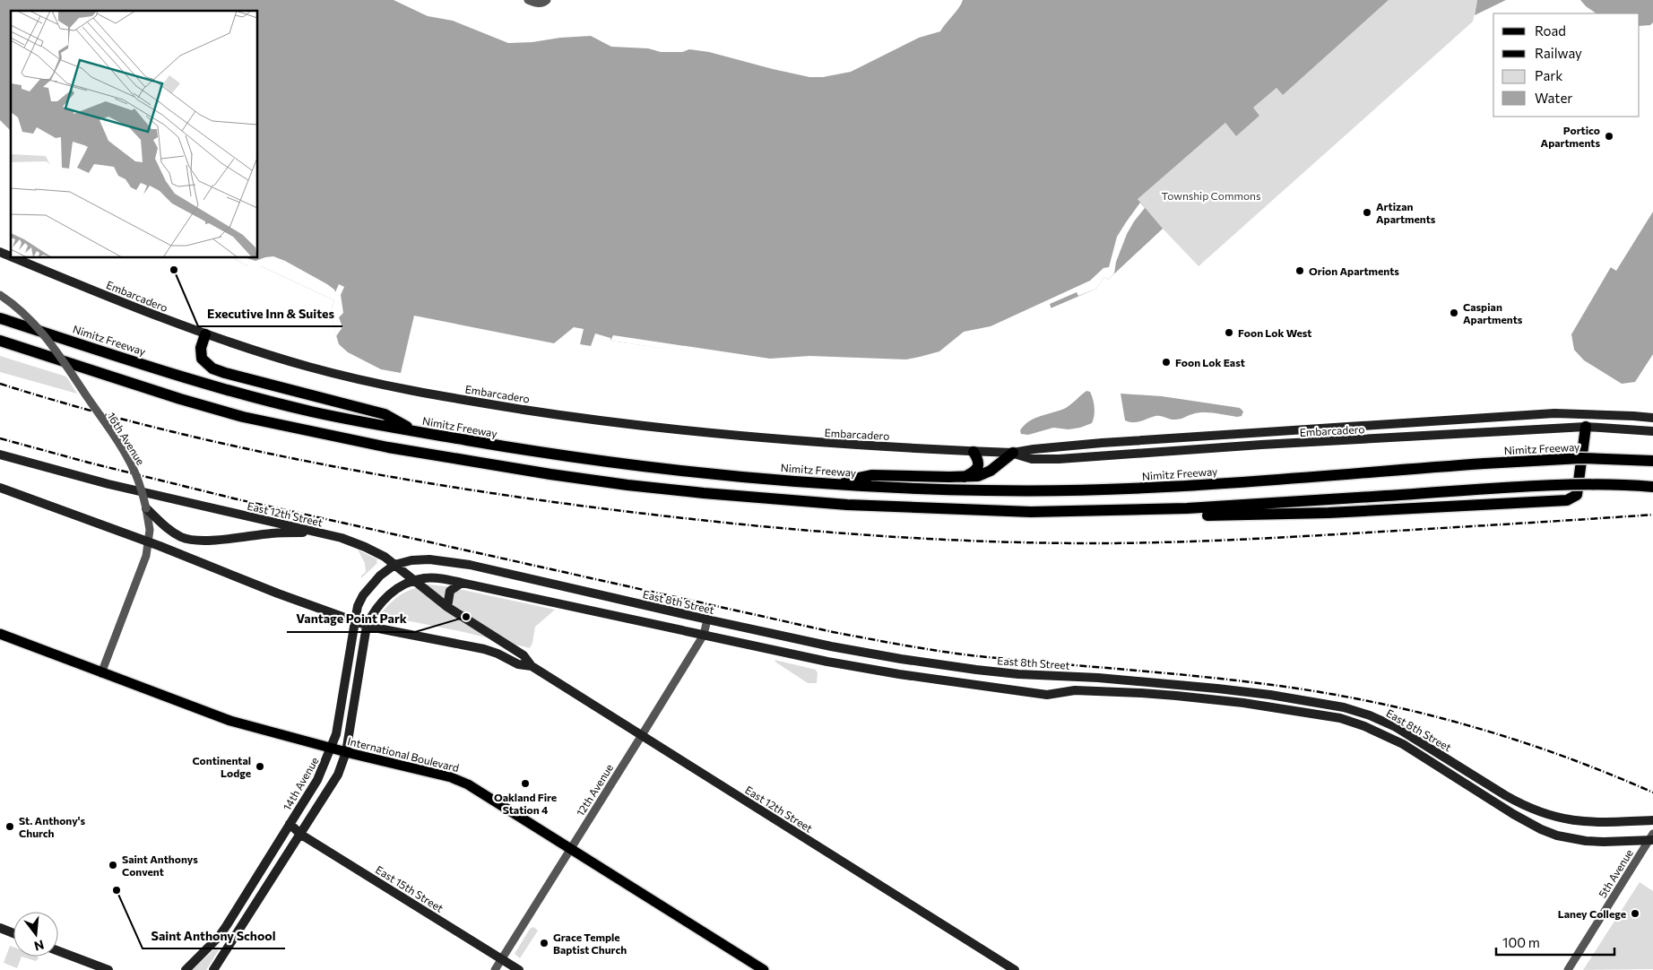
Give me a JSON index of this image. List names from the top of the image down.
{
  "streets": {
    "highway": ["Nimitz Freeway"],
    "main road": [
      "Embarcadero",
      "East 12th Street",
      "East 8th Street",
      "International Boulevard",
      "14th Avenue",
      "East 15th Street"
    ],
    "street": ["16th Avenue", "12th Avenue", "5th Avenue"]
  },
  "crossings": [
    ["16th Avenue", "East 12th Street"],
    ["16th Avenue", "International Boulevard"],
    ["East 12th Street", "East 8th Street"],
    ["East 12th Street", "14th Avenue"],
    ["East 12th Street", "12th Avenue"],
    ["East 8th Street", "14th Avenue"],
    ["East 8th Street", "12th Avenue"],
    ["East 8th Street", "5th Avenue"],
    ["International Boulevard", "14th Avenue"],
    ["International Boulevard", "12th Avenue"],
    ["14th Avenue", "East 15th Street"],
    ["12th Avenue", "East 15th Street"]
  ],
  "parks": ["Township Commons"],
  "places": [
    "Portico Apartments",
    "Artizan Apartments",
    "Executive Inn & Suites",
    "Orion Apartments",
    "Caspian Apartments",
    "Foon Lok West",
    "Foon Lok East",
    "Vantage Point Park",
    "Continental Lodge",
    "Oakland Fire Station 4",
    "St. Anthony's Church",
    "Saint Anthonys Convent",
    "Saint Anthony School",
    "Laney College",
    "Grace Temple Baptist Church"
  ],
  "legend": [
    "Road",
    "Railway",
    "Park",
    "Water"
  ],
  "scale_bar": "100 m",
  "north": "bottom"
}
